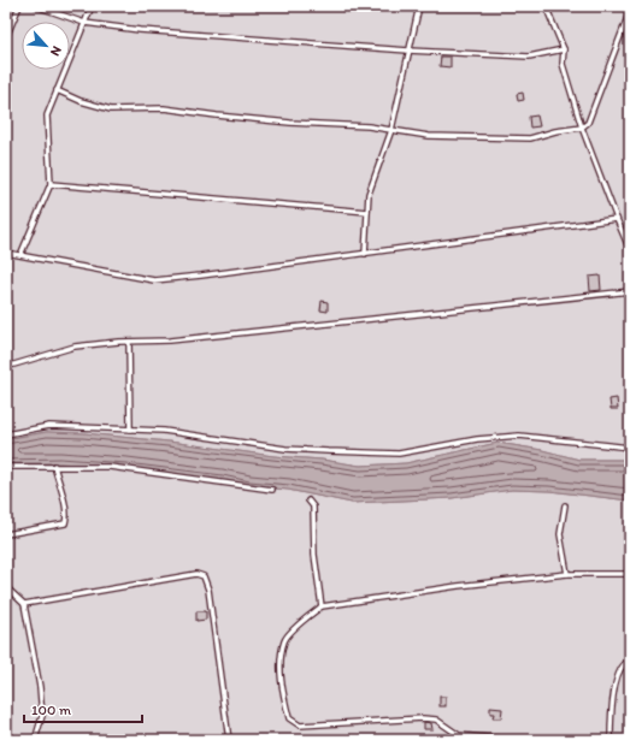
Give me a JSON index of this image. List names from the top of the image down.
{
  "scale_bar": "100 m",
  "north": "bottom right"
}
